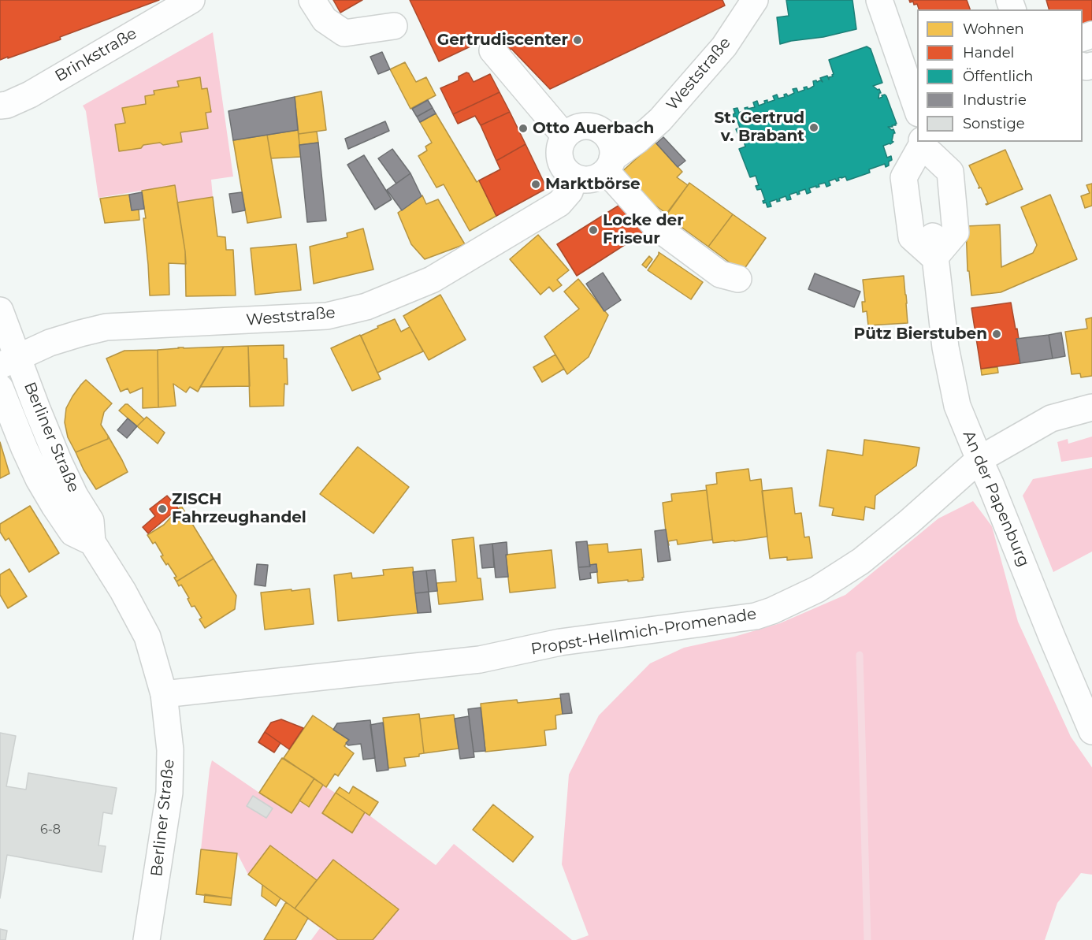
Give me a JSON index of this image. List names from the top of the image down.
{
  "streets": {
    "street": [
      "Brinkstraße",
      "Weststraße",
      "Berliner Straße",
      "An der Papenburg",
      "Propst-Hellmich-Promenade"
    ]
  },
  "crossings": [
    ["Weststraße", "Berliner Straße"],
    ["Berliner Straße", "Propst-Hellmich-Promenade"],
    ["An der Papenburg", "Propst-Hellmich-Promenade"]
  ],
  "places": [
    "Gertrudiscenter",
    "St. Gertrud v. Brabant",
    "Otto Auerbach",
    "Marktbörse",
    "Locke der Friseur",
    "Pütz Bierstuben",
    "ZISCH Fahrzeughandel"
  ],
  "house_numbers": ["6-8"],
  "legend": [
    "Wohnen",
    "Handel",
    "Öffentlich",
    "Industrie",
    "Sonstige"
  ]
}
